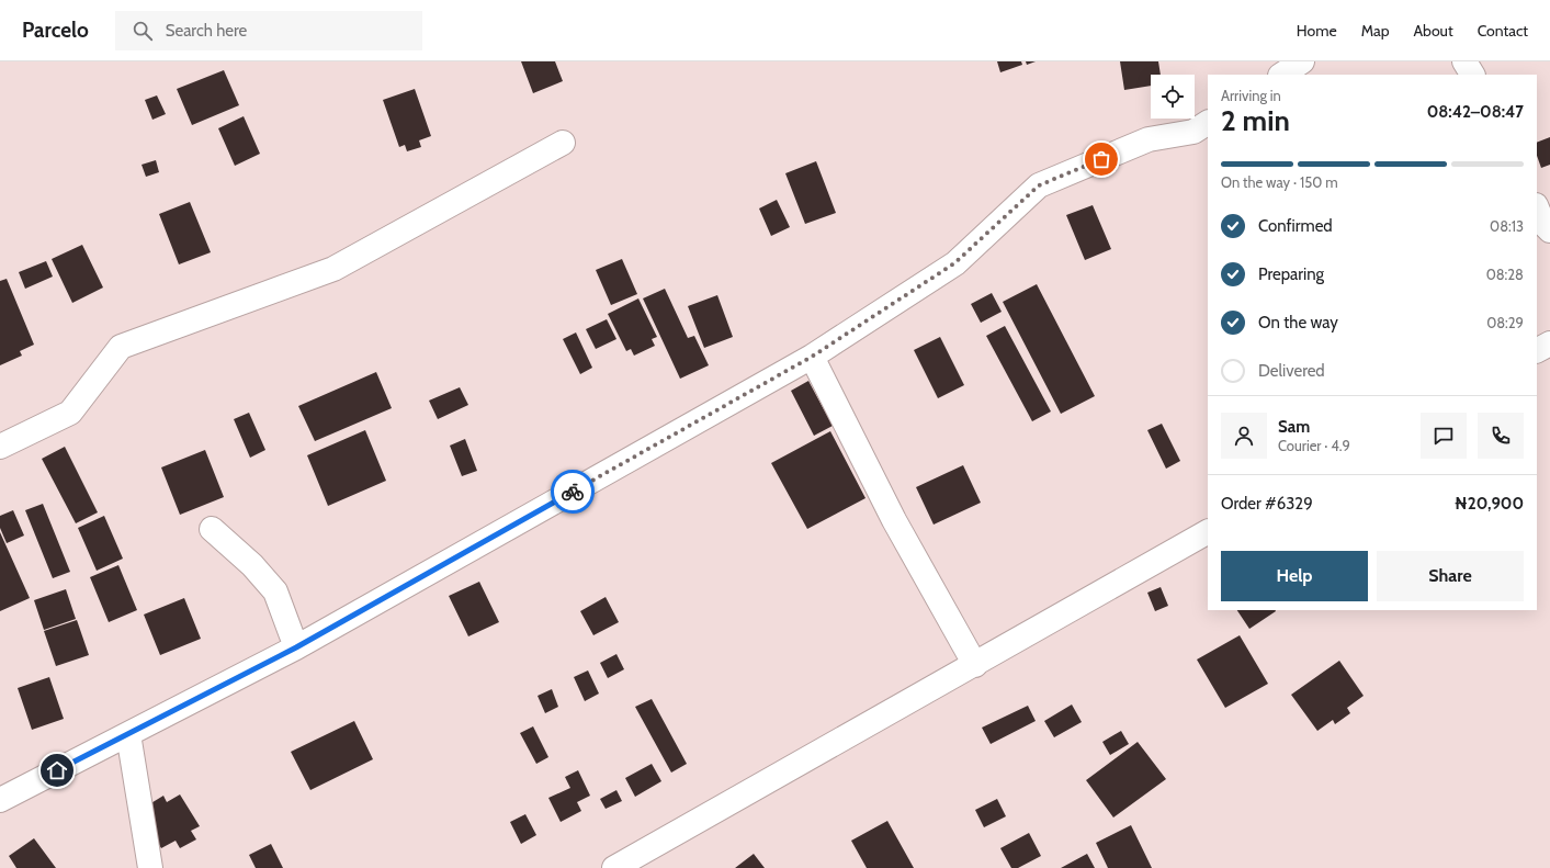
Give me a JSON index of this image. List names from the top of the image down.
{
  "page": {
    "header": "Parcelo",
    "search": "Search here",
    "nav": [
      "Home",
      "Map",
      "About",
      "Contact"
    ],
    "heading": ["2 min", "Arriving in", "08:42–08:47"],
    "panel": [
      "Sam",
      "Courier · 4.9",
      "Order #6329",
      "₦20,900"
    ],
    "bar": "On the way · 150 m",
    "list": [
      ["Confirmed", "08:13"],
      ["Preparing", "08:28"],
      ["On the way", "08:29"],
      "Delivered"
    ],
    "buttons": ["Help", "Share"]
  }
}
